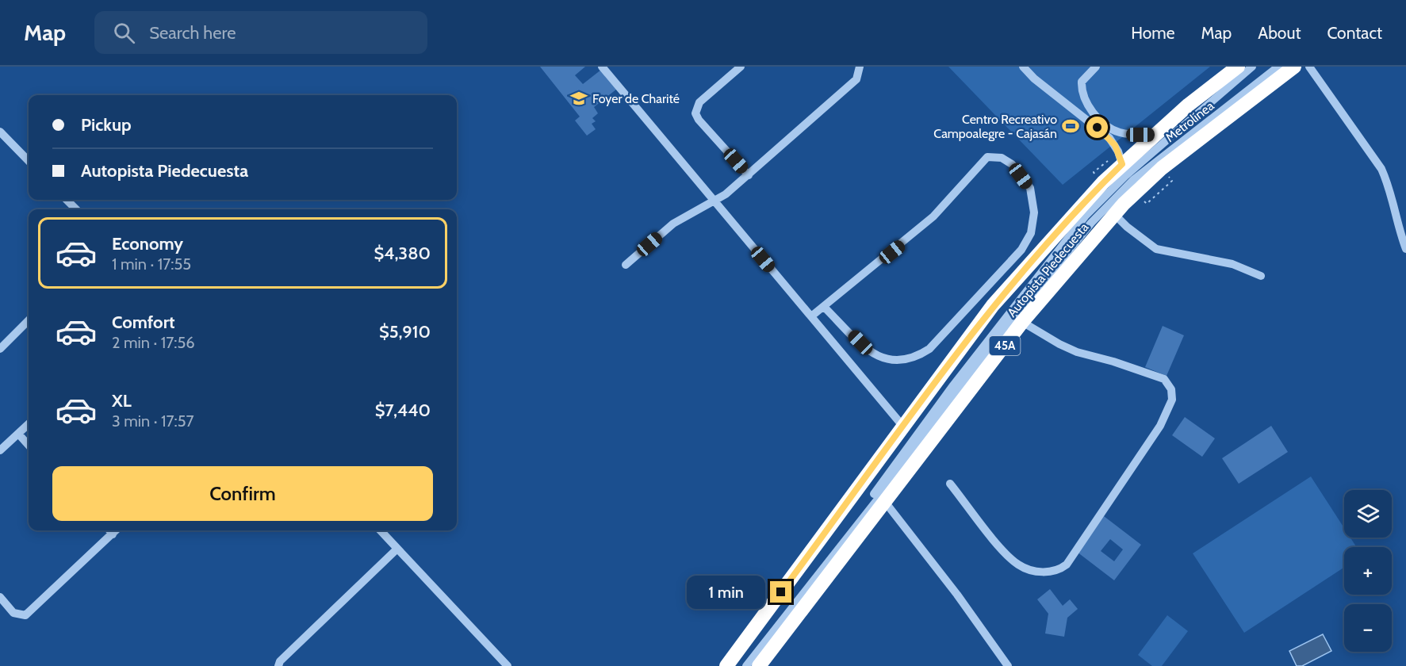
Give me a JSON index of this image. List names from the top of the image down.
{
  "streets": {
    "highway": ["Autopista Piedecuesta", "45A"],
    "street": ["Metrolínea"]
  },
  "places": {
    "school or university": ["Foyer de Charité"],
    "sports": ["Centro Recreativo Campoalegre - Cajasán"]
  },
  "page": {
    "header": "Map",
    "search": "Search here",
    "nav": [
      "Home",
      "Map",
      "About",
      "Contact"
    ],
    "banner": ["Pickup", "Autopista Piedecuesta"],
    "list": [
      {
        "name": "Economy",
        "note": "1 min · 17:55",
        "value": "$4,380"
      },
      {
        "name": "Comfort",
        "note": "2 min · 17:56",
        "value": "$5,910"
      },
      {
        "name": "XL",
        "note": "3 min · 17:57",
        "value": "$7,440"
      }
    ],
    "buttons": "Confirm",
    "map_buttons": ["+", "−"],
    "bubble": "1 min"
  }
}
